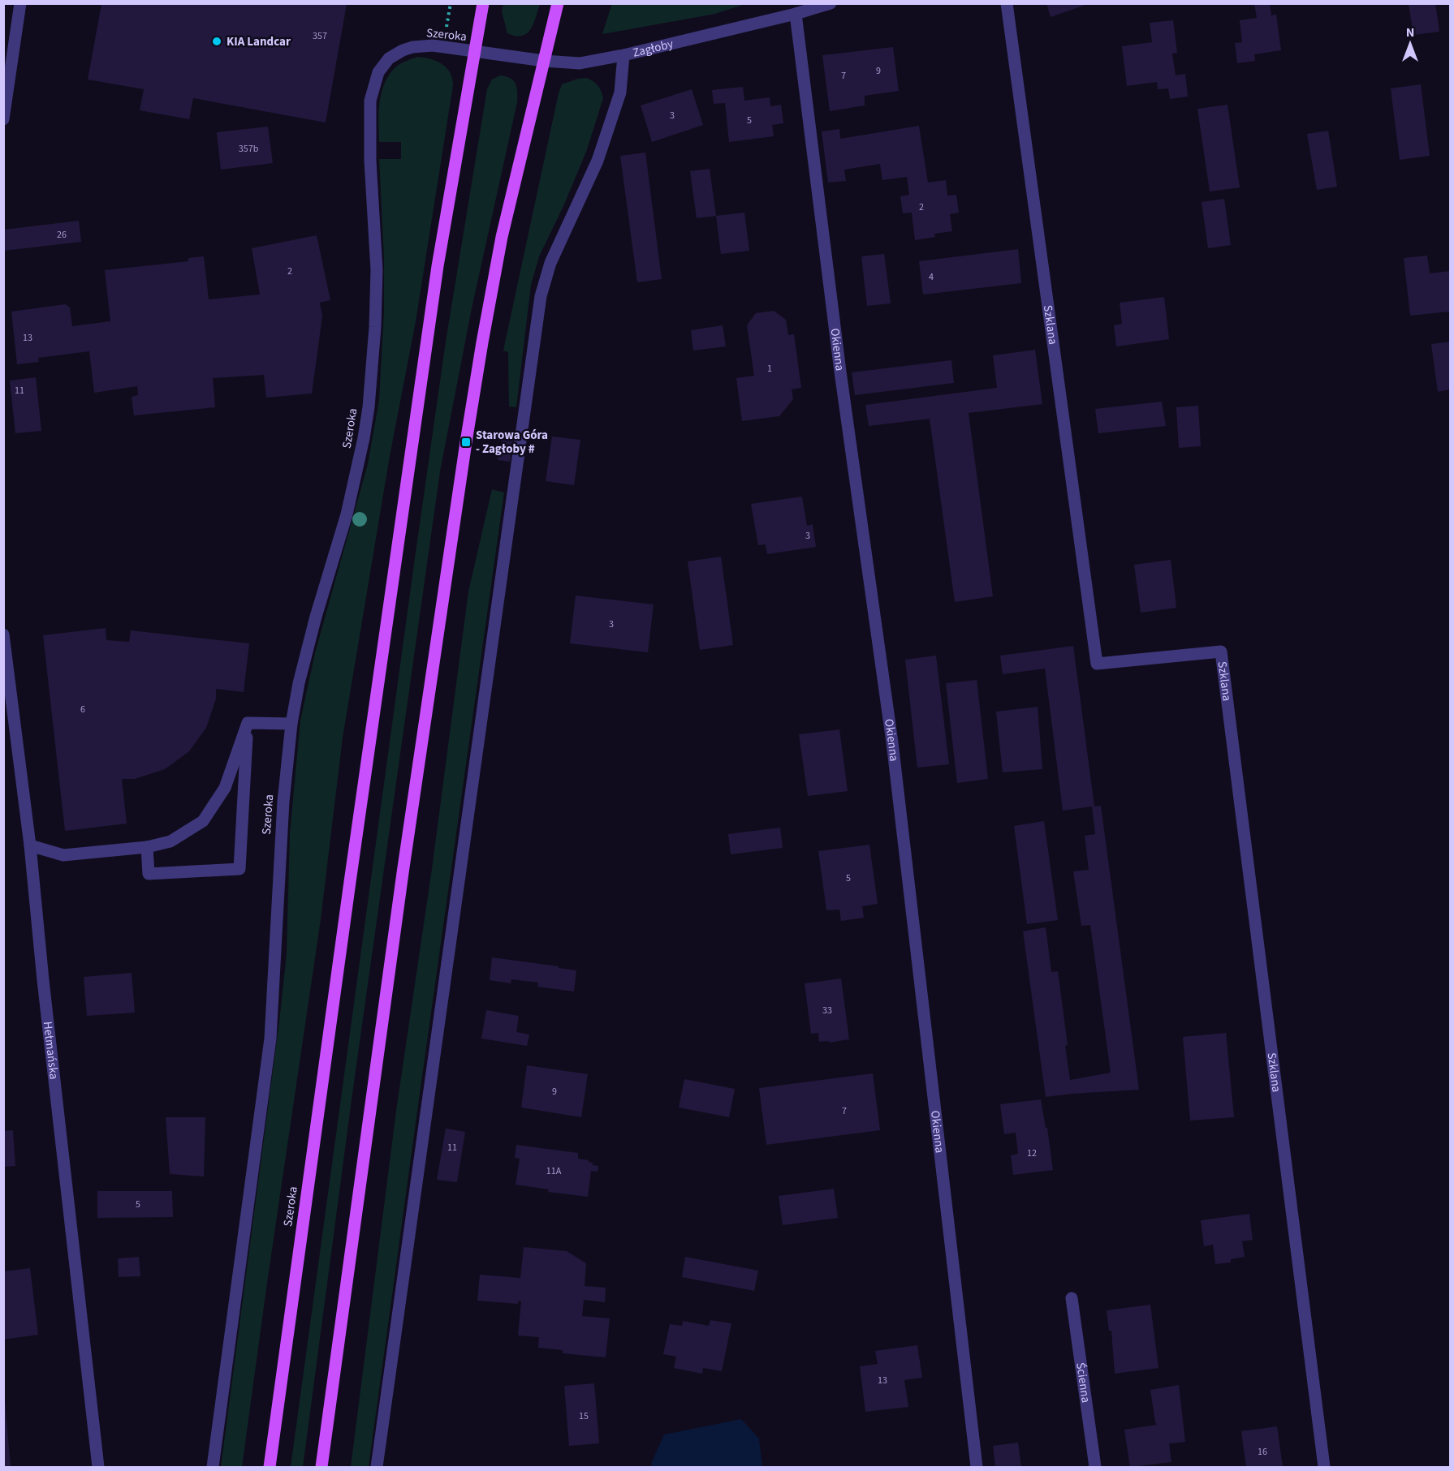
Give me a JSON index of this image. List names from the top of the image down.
{
  "streets": {
    "main road": ["Szeroka"],
    "street": [
      "Zagłoby",
      "Szklana",
      "Okienna",
      "Hetmańska",
      "Ścienna"
    ]
  },
  "crossings": [
    ["Szeroka", "Zagłoby"],
    ["Zagłoby", "Okienna"]
  ],
  "places": {
    "other": ["KIA Landcar"],
    "transit": ["Starowa Góra - Zagłoby #"]
  },
  "house_numbers": [
    "357",
    "9",
    "7",
    "3",
    "5",
    "357b",
    "2",
    "26",
    "2",
    "4",
    "13",
    "1",
    "11",
    "3",
    "3",
    "6",
    "5",
    "33",
    "9",
    "7",
    "11",
    "12",
    "11A",
    "5",
    "13",
    "15",
    "16"
  ],
  "north": "top"
}
